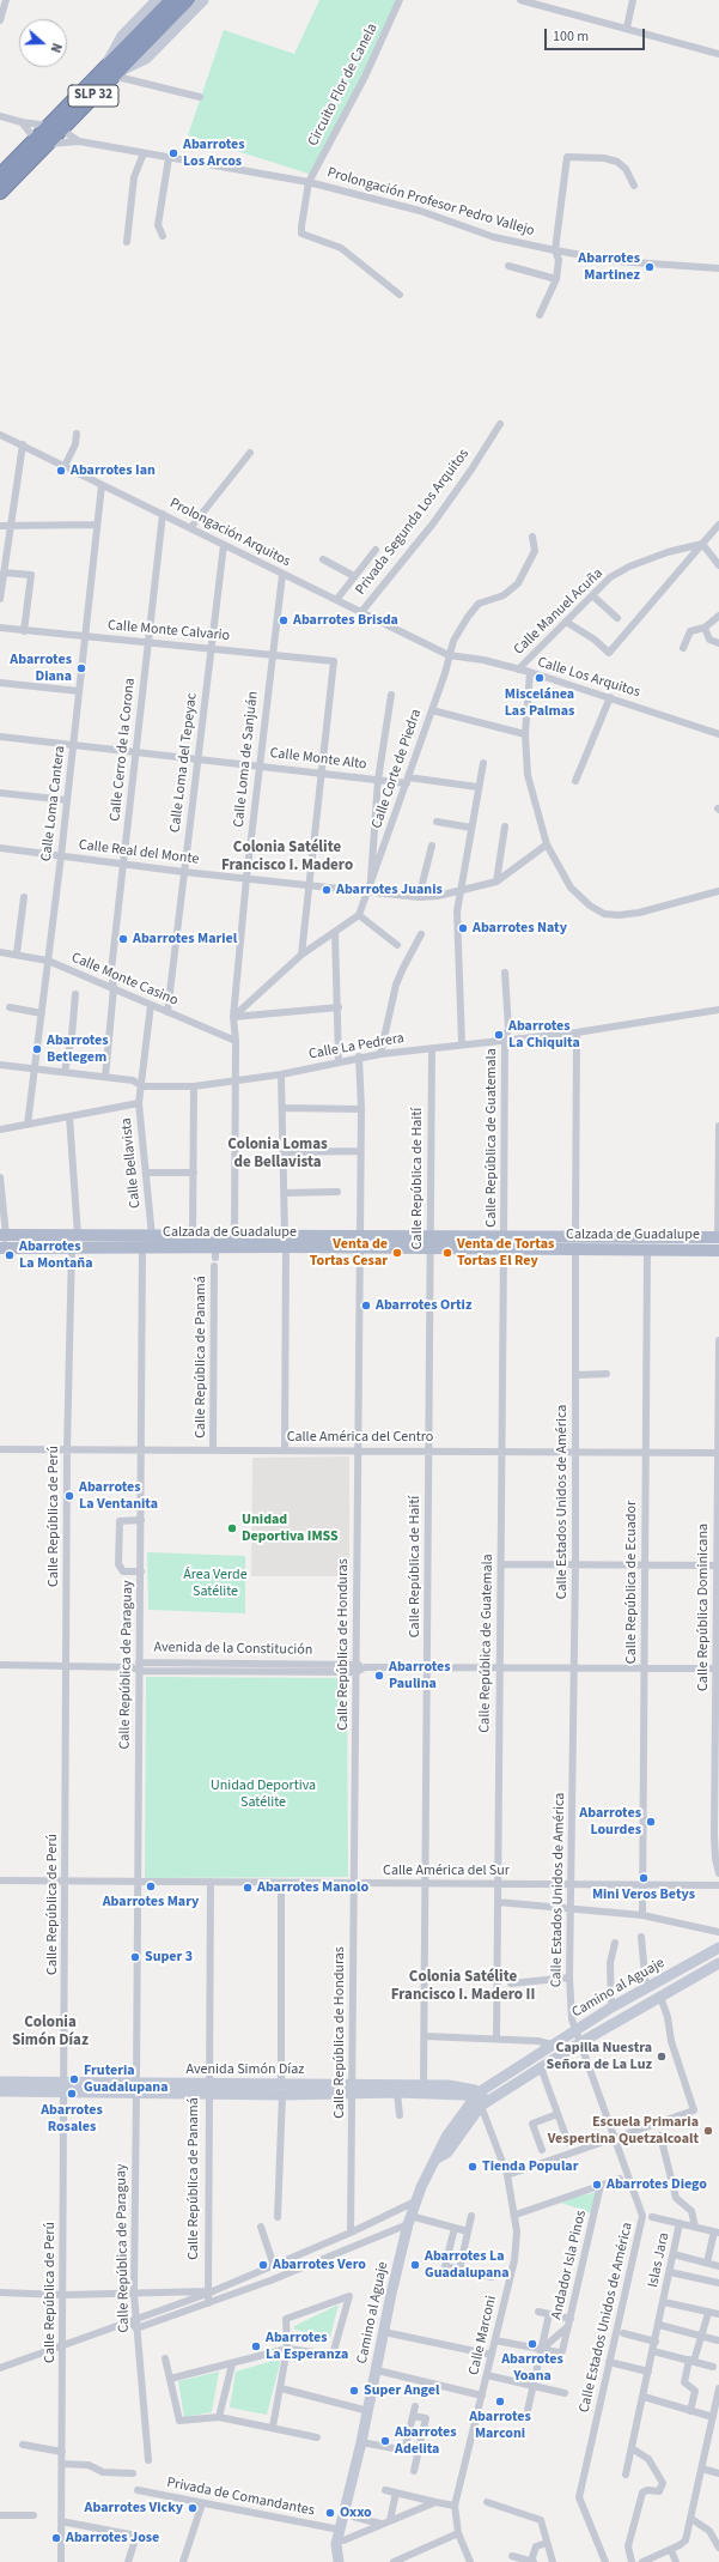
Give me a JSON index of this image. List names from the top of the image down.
{
  "streets": {
    "highway": ["SLP 32"],
    "main road": ["Calzada de Guadalupe", "Camino al Aguaje", "Avenida Simón Díaz"],
    "street": [
      "Circuito Flor de Canela",
      "Prolongación Profesor Pedro Vallejo",
      "Privada Segunda Los Arquitos",
      "Prolongación Arquitos",
      "Calle Manuel Acuña",
      "Calle Monte Calvario",
      "Calle Los Arquitos",
      "Calle Cerro de la Corona",
      "Calle Loma de Sanjuán",
      "Calle Monte Alto",
      "Calle Loma del Tepeyac",
      "Calle Corte de Piedra",
      "Calle Loma Cantera",
      "Calle Real del Monte",
      "Calle Monte Casino",
      "Calle La Pedrera",
      "Calle República de Guatemala",
      "Calle Bellavista",
      "Calle República de Haití",
      "Calle República de Panamá",
      "Calle América del Centro",
      "Calle Estados Unidos de América",
      "Calle República de Perú",
      "Calle República de Ecuador",
      "Calle República Dominicana",
      "Calle República de Honduras",
      "Avenida de la Constitución",
      "Calle República de Paraguay",
      "Calle América del Sur",
      "Islas Jara",
      "Andador Isla Pinos",
      "Calle Marconi",
      "Privada de Comandantes"
    ]
  },
  "crossings": [
    ["Circuito Flor de Canela", "Prolongación Profesor Pedro Vallejo"],
    ["SLP 32", "Prolongación Profesor Pedro Vallejo"],
    ["Privada Segunda Los Arquitos", "Prolongación Arquitos"],
    ["Prolongación Arquitos", "Calle Los Arquitos"],
    ["Prolongación Arquitos", "Calle Cerro de la Corona"],
    ["Prolongación Arquitos", "Calle Loma de Sanjuán"],
    ["Prolongación Arquitos", "Calle Loma del Tepeyac"],
    ["Prolongación Arquitos", "Calle Corte de Piedra"],
    ["Prolongación Arquitos", "Calle Loma Cantera"],
    ["Calle Manuel Acuña", "Calle Los Arquitos"],
    ["Calle Monte Calvario", "Calle Cerro de la Corona"],
    ["Calle Monte Calvario", "Calle Loma de Sanjuán"],
    ["Calle Monte Calvario", "Calle Monte Alto"],
    ["Calle Monte Calvario", "Calle Loma del Tepeyac"],
    ["Calle Monte Calvario", "Calle Loma Cantera"],
    ["Calle Los Arquitos", "Calle Corte de Piedra"],
    ["Calle Cerro de la Corona", "Calle Monte Alto"],
    ["Calle Cerro de la Corona", "Calle Real del Monte"],
    ["Calle Cerro de la Corona", "Calle Monte Casino"],
    ["Calle Cerro de la Corona", "Calle La Pedrera"],
    ["Calle Loma de Sanjuán", "Calle Monte Alto"],
    ["Calle Loma de Sanjuán", "Calle Real del Monte"],
    ["Calle Loma de Sanjuán", "Calle Monte Casino"],
    ["Calle Loma de Sanjuán", "Calle La Pedrera"],
    ["Calle Loma de Sanjuán", "Calzada de Guadalupe"],
    ["Calle Monte Alto", "Calle Loma del Tepeyac"],
    ["Calle Monte Alto", "Calle Corte de Piedra"],
    ["Calle Monte Alto", "Calle Loma Cantera"],
    ["Calle Loma del Tepeyac", "Calle Real del Monte"],
    ["Calle Loma del Tepeyac", "Calle Monte Casino"],
    ["Calle Corte de Piedra", "Calle Real del Monte"],
    ["Calle Loma Cantera", "Calle Real del Monte"],
    ["Calle Loma Cantera", "Calle Monte Casino"],
    ["Calle Loma Cantera", "Calle La Pedrera"],
    ["Calle La Pedrera", "Calle República de Guatemala"],
    ["Calle La Pedrera", "Calle Bellavista"],
    ["Calle La Pedrera", "Calle República de Haití"],
    ["Calle La Pedrera", "Calle República de Honduras"],
    ["Calle República de Guatemala", "Calzada de Guadalupe"],
    ["Calle República de Guatemala", "Calle América del Centro"],
    ["Calle República de Guatemala", "Calle América del Sur"],
    ["Calle Bellavista", "Calzada de Guadalupe"],
    ["Calle República de Haití", "Calzada de Guadalupe"],
    ["Calle República de Haití", "Calle América del Centro"],
    ["Calle República de Haití", "Calle América del Sur"],
    ["Calle República de Haití", "Avenida Simón Díaz"],
    ["Calzada de Guadalupe", "Calle República de Panamá"],
    ["Calzada de Guadalupe", "Calle Estados Unidos de América"],
    ["Calzada de Guadalupe", "Calle República de Perú"],
    ["Calzada de Guadalupe", "Calle República de Ecuador"],
    ["Calzada de Guadalupe", "Calle República de Honduras"],
    ["Calzada de Guadalupe", "Calle República de Paraguay"],
    ["Calle República de Panamá", "Calle América del Centro"],
    ["Calle República de Panamá", "Calle América del Sur"],
    ["Calle República de Panamá", "Avenida Simón Díaz"],
    ["Calle América del Centro", "Calle Estados Unidos de América"],
    ["Calle América del Centro", "Calle República de Perú"],
    ["Calle América del Centro", "Calle República de Ecuador"],
    ["Calle América del Centro", "Calle República Dominicana"],
    ["Calle América del Centro", "Calle República de Honduras"],
    ["Calle América del Centro", "Calle República de Paraguay"],
    ["Calle Estados Unidos de América", "Calle América del Sur"],
    ["Calle Estados Unidos de América", "Camino al Aguaje"],
    ["Calle República de Perú", "Avenida de la Constitución"],
    ["Calle República de Perú", "Calle América del Sur"],
    ["Calle República de Perú", "Avenida Simón Díaz"],
    ["Calle República de Ecuador", "Calle América del Sur"],
    ["Calle República de Honduras", "Avenida de la Constitución"],
    ["Calle República de Honduras", "Calle América del Sur"],
    ["Calle República de Honduras", "Avenida Simón Díaz"],
    ["Avenida de la Constitución", "Calle República de Paraguay"],
    ["Calle República de Paraguay", "Calle América del Sur"],
    ["Calle República de Paraguay", "Avenida Simón Díaz"],
    ["Camino al Aguaje", "Avenida Simón Díaz"],
    ["Camino al Aguaje", "Calle Marconi"],
    ["Camino al Aguaje", "Privada de Comandantes"],
    ["Avenida Simón Díaz", "Calle Marconi"]
  ],
  "districts": [
    "Colonia Satélite Francisco I. Madero",
    "Colonia Lomas de Bellavista",
    "Colonia Satélite Francisco I. Madero II",
    "Colonia Simón Díaz"
  ],
  "parks": ["Área Verde Satélite", "Unidad Deportiva Satélite"],
  "places": [
    "Abarrotes Los Arcos",
    "Abarrotes Martinez",
    "Abarrotes Ian",
    "Abarrotes Brisda",
    "Abarrotes Diana",
    "Miscelánea Las Palmas",
    "Abarrotes Juanis",
    "Abarrotes Naty",
    "Abarrotes Mariel",
    "Abarrotes La Chiquita",
    "Abarrotes Betlegem",
    "Venta de Tortas Cesar",
    "Venta de Tortas Tortas El Rey",
    "Abarrotes La Montaña",
    "Abarrotes Ortiz",
    "Abarrotes La Ventanita",
    "Unidad Deportiva IMSS",
    "Abarrotes Paulina",
    "Abarrotes Lourdes",
    "Mini Veros Betys",
    "Abarrotes Mary",
    "Abarrotes Manolo",
    "Super 3",
    "Capilla Nuestra Señora de La Luz",
    "Fruteria Guadalupana",
    "Abarrotes Rosales",
    "Escuela Primaria Vespertina Quetzalcoalt",
    "Tienda Popular",
    "Abarrotes Diego",
    "Abarrotes Vero",
    "Abarrotes La Guadalupana",
    "Abarrotes Yoana",
    "Abarrotes La Esperanza",
    "Super Angel",
    "Abarrotes Marconi",
    "Abarrotes Adelita",
    "Abarrotes Vicky",
    "Oxxo",
    "Abarrotes Jose"
  ],
  "scale_bar": "100 m",
  "north": "right"
}
